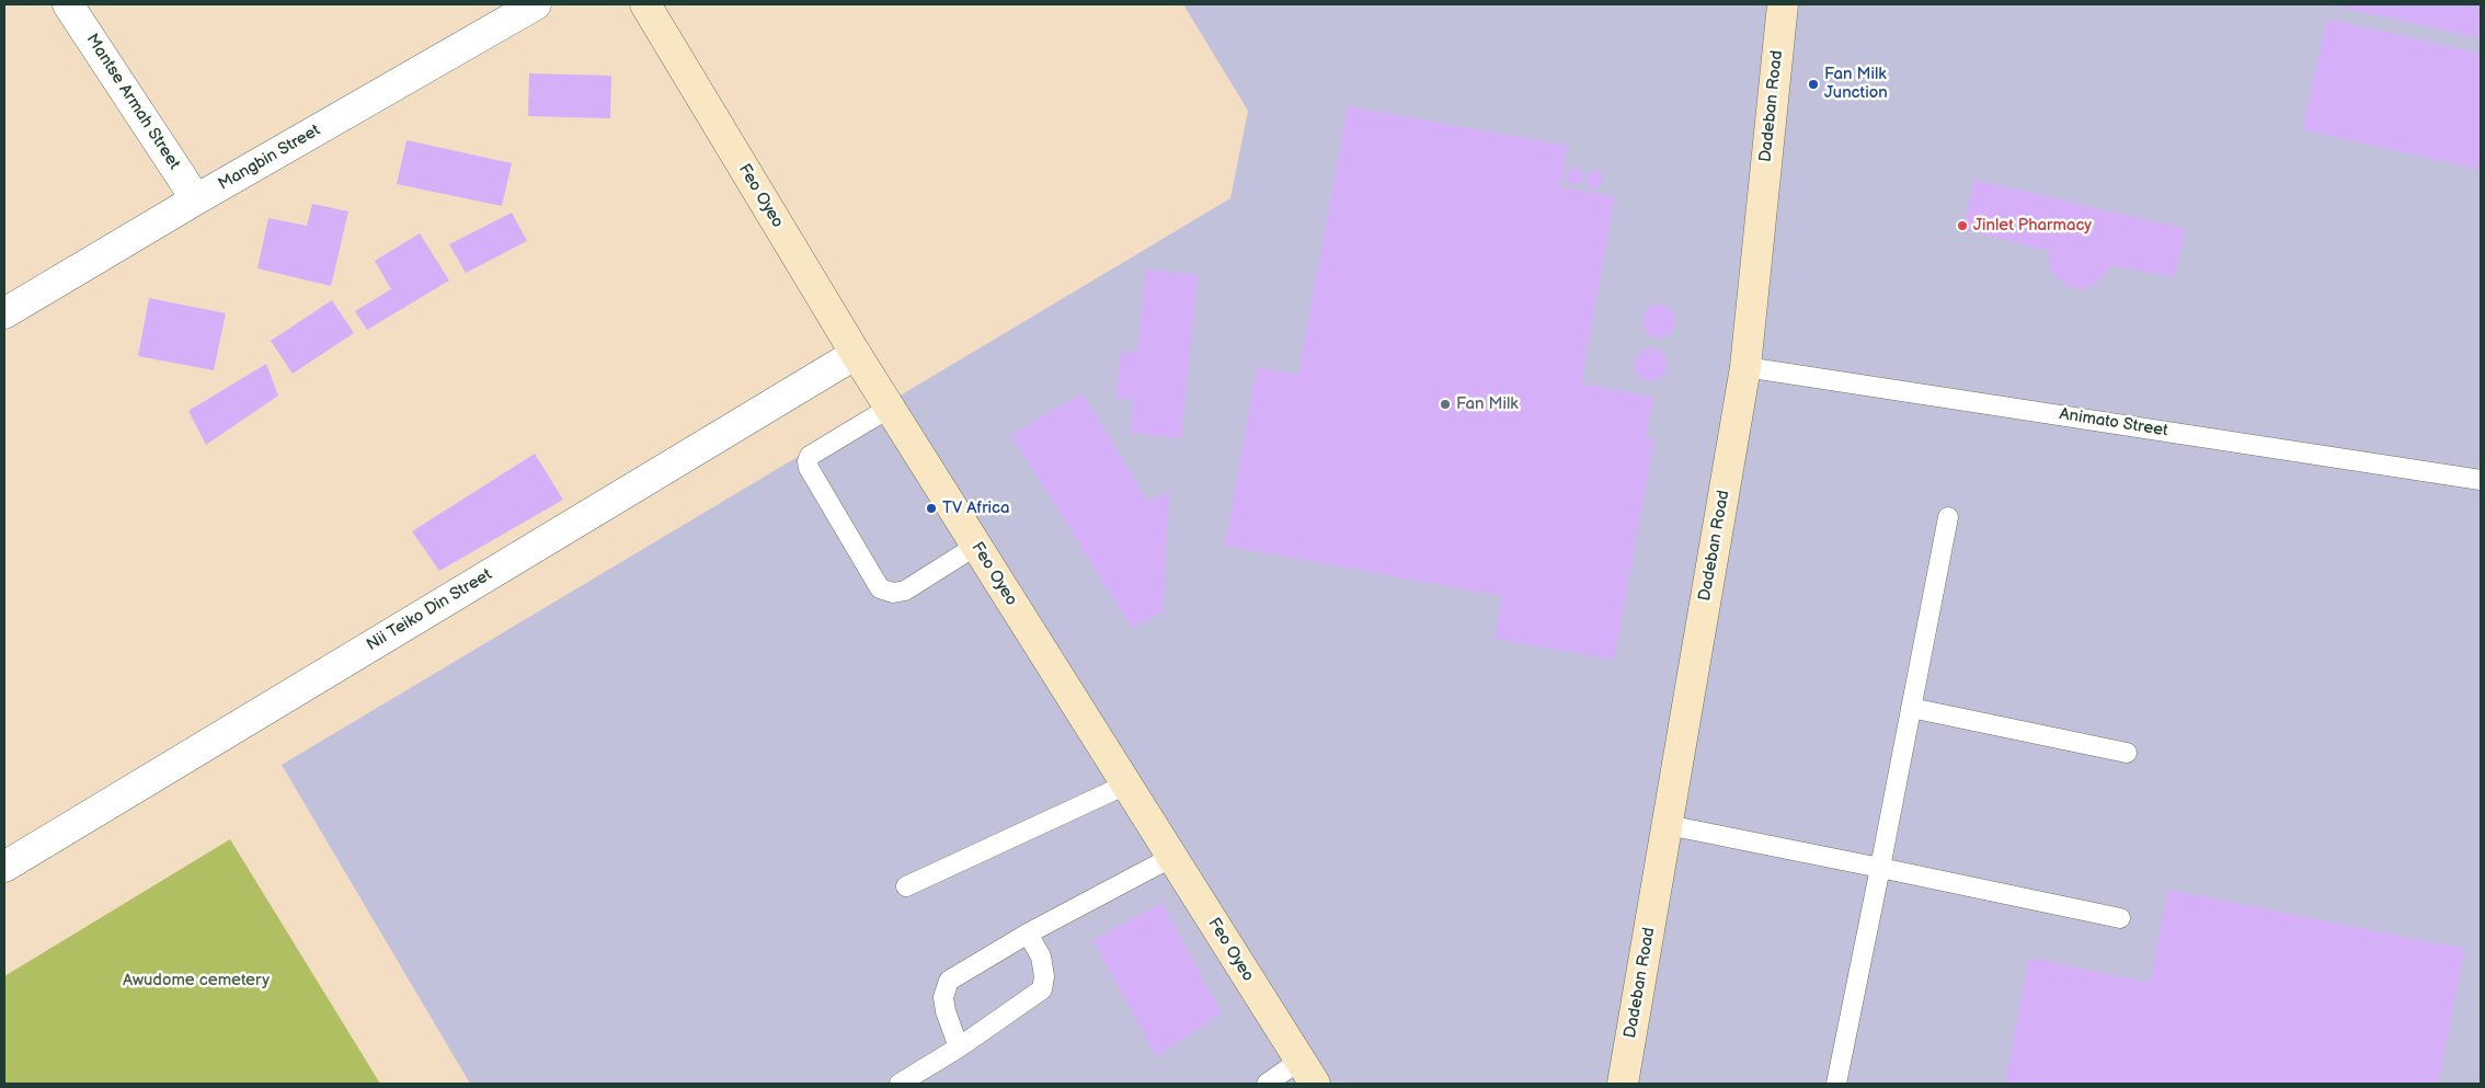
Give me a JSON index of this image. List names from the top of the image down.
{
  "streets": {
    "street": [
      "Mantse Armah Street",
      "Dadeban Road",
      "Mangbin Street",
      "Feo Oyeo",
      "Nii Teiko Din Street"
    ],
    "lane": ["Animato Street"]
  },
  "crossings": [
    ["Mantse Armah Street", "Mangbin Street"],
    ["Dadeban Road", "Animato Street"],
    ["Feo Oyeo", "Nii Teiko Din Street"]
  ],
  "parks": ["Awudome cemetery"],
  "places": [
    "Fan Milk Junction",
    "Jinlet Pharmacy",
    "Fan Milk",
    "TV Africa"
  ]
}
